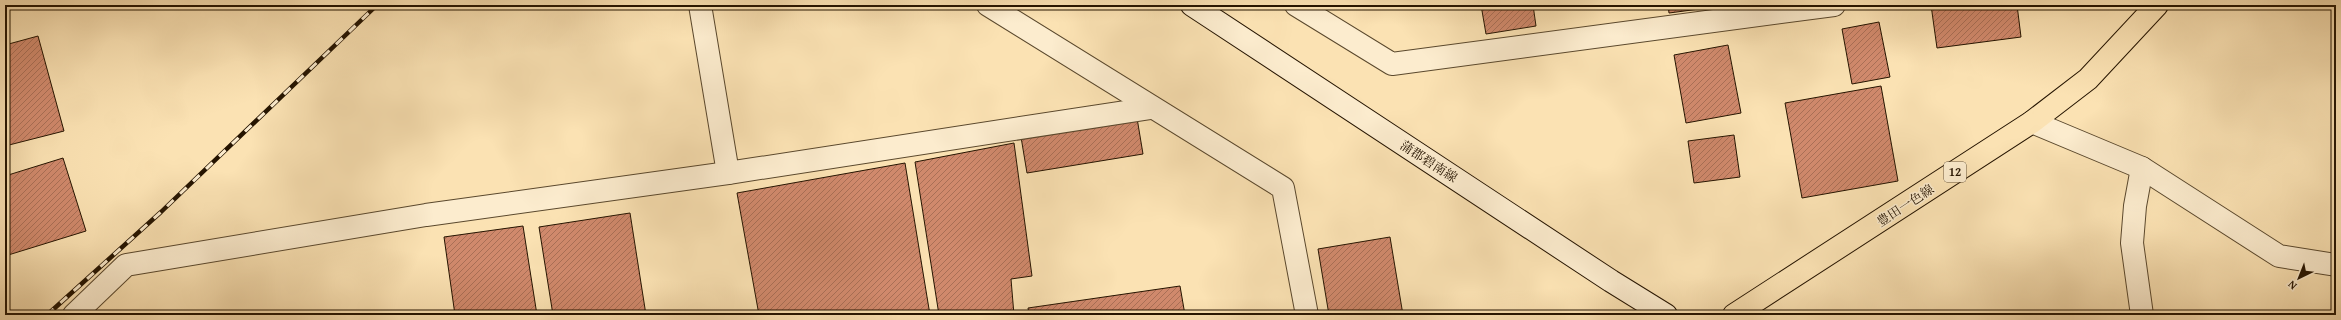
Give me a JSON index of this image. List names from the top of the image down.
{
  "streets": {
    "main road": ["12", "豊田一色線"],
    "street": ["蒲郡碧南線"]
  },
  "north": "bottom left"
}
